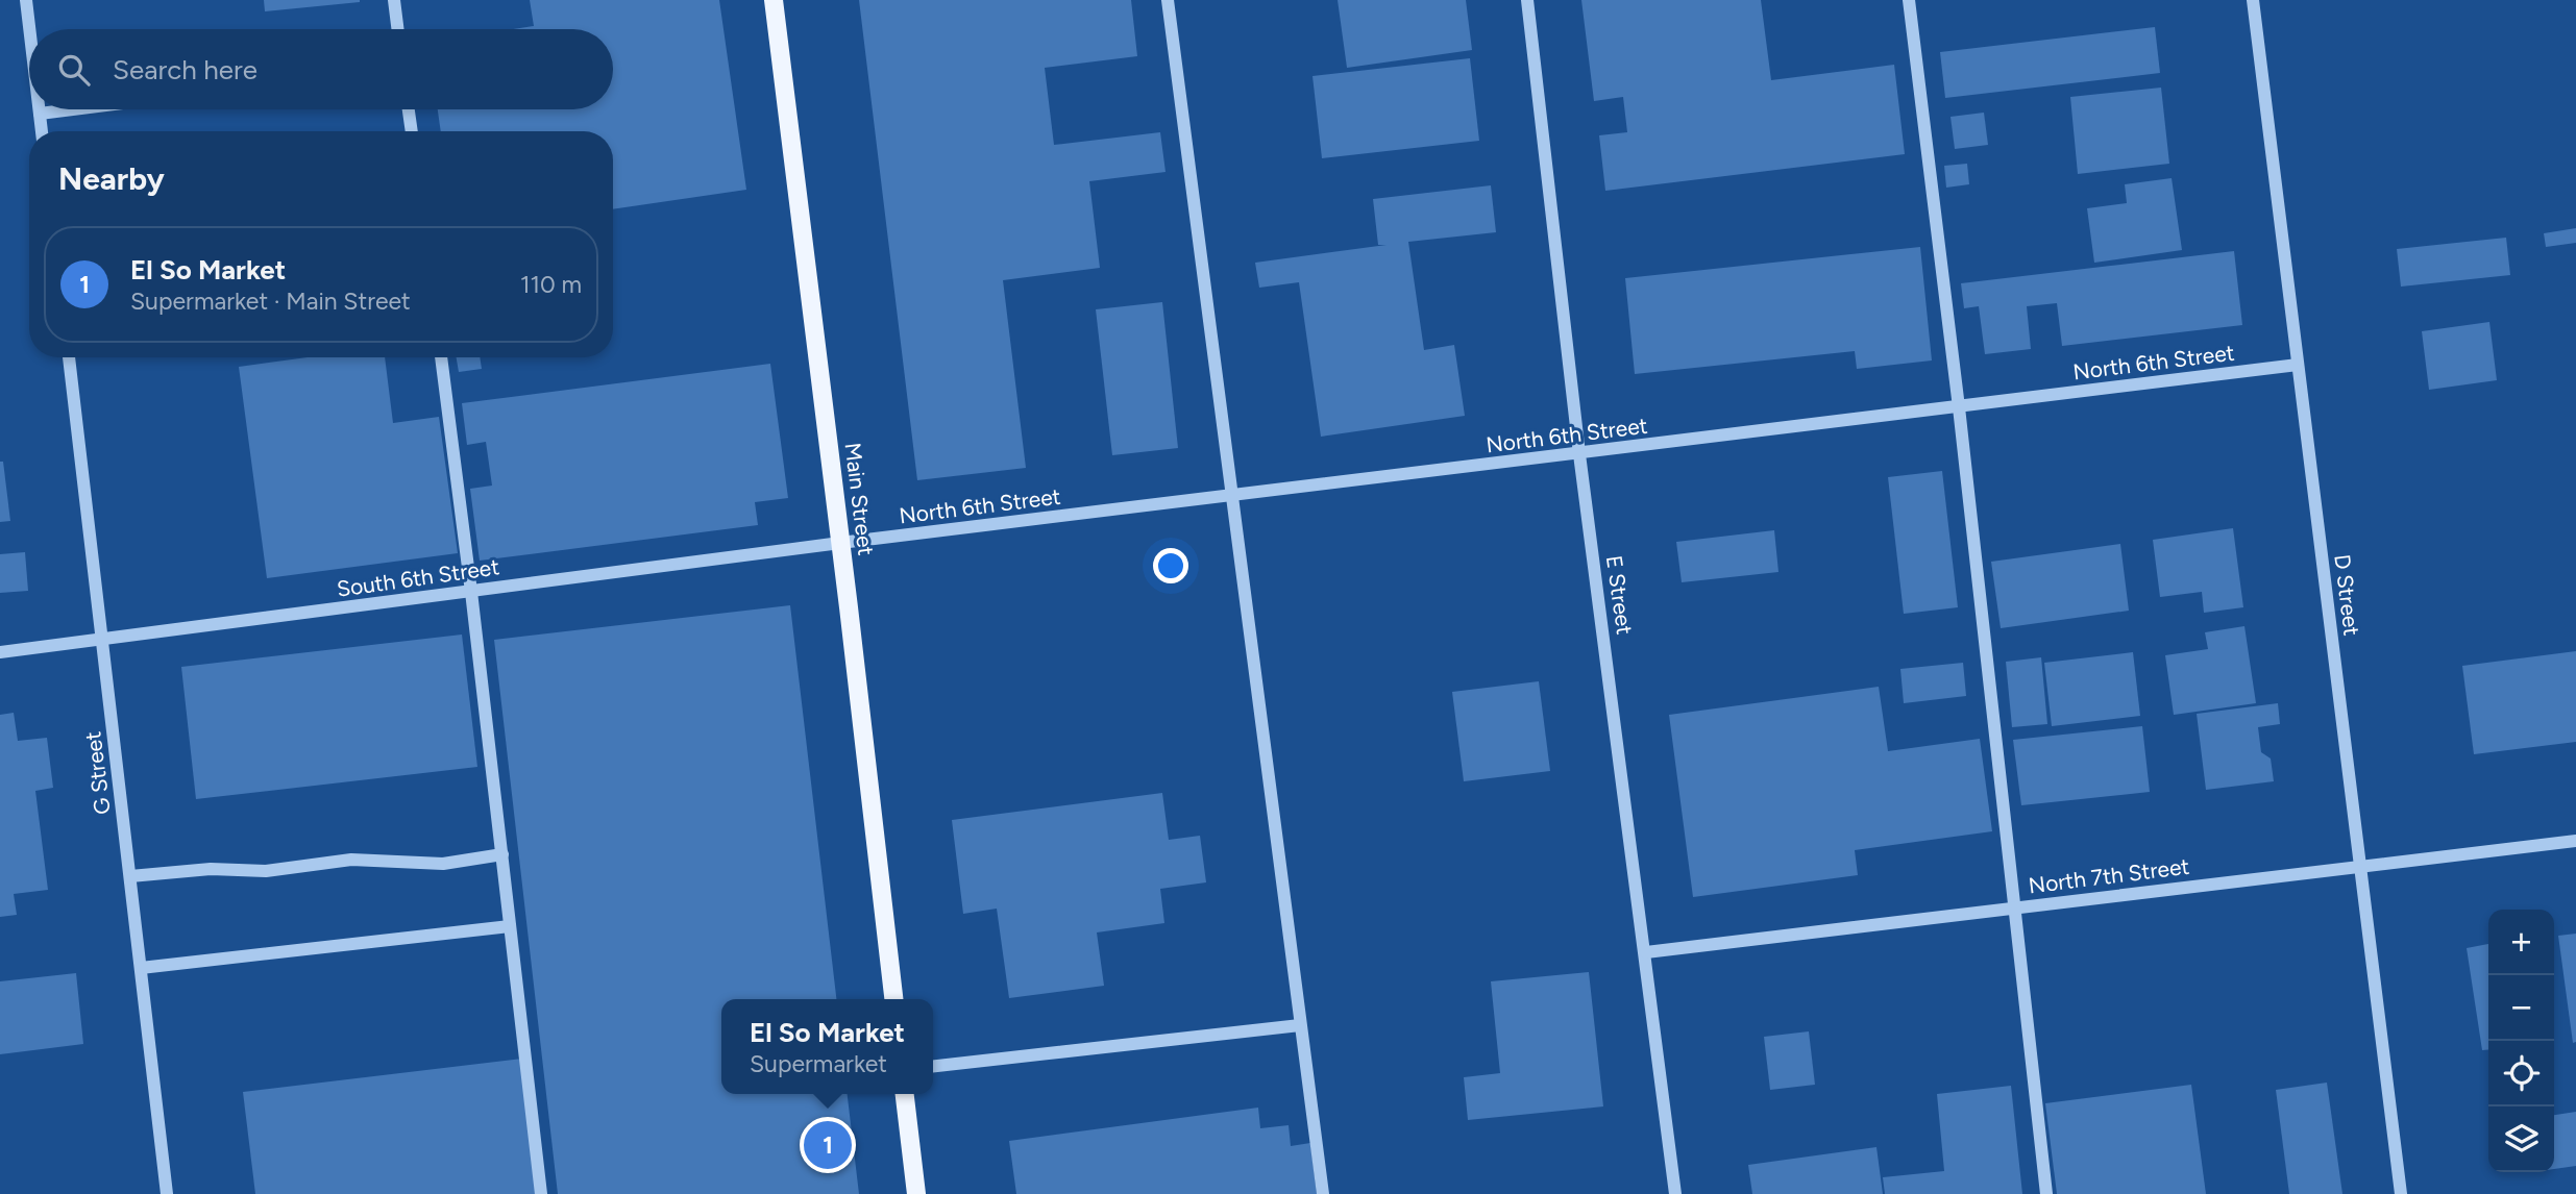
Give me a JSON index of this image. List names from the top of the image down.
{
  "streets": {
    "main road": ["Main Street"],
    "street": [
      "North 6th Street",
      "South 6th Street",
      "E Street",
      "D Street",
      "G Street",
      "North 7th Street"
    ]
  },
  "crossings": [
    ["North 6th Street", "Main Street"],
    ["North 6th Street", "South 6th Street"],
    ["North 6th Street", "E Street"],
    ["North 6th Street", "D Street"],
    ["Main Street", "South 6th Street"],
    ["South 6th Street", "G Street"],
    ["E Street", "North 7th Street"],
    ["D Street", "North 7th Street"]
  ],
  "page": {
    "search": "Search here",
    "heading": "Nearby",
    "list": [
      {
        "mark": "1",
        "name": "El So Market",
        "note": "Supermarket · Main Street",
        "value": "110 m"
      }
    ],
    "map_buttons": ["+", "−"],
    "popup": ["El So Market", "Supermarket"],
    "pins": "1"
  }
}
